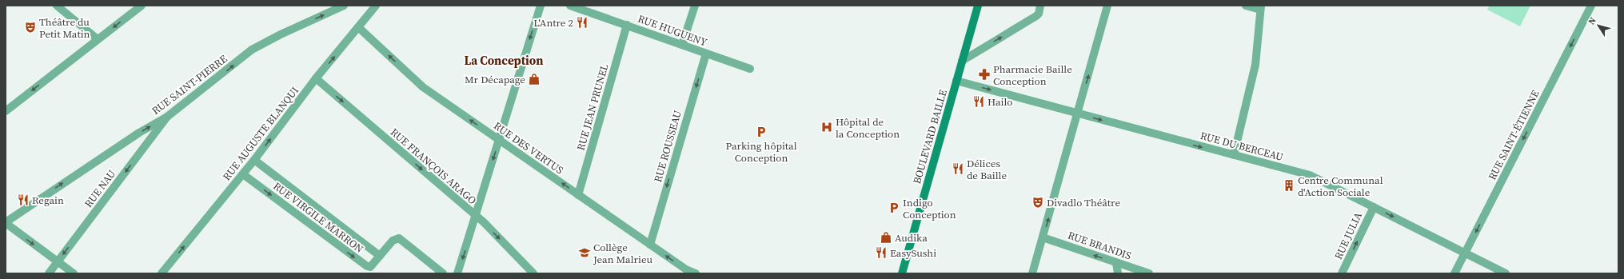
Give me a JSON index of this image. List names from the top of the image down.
{
  "streets": {
    "main road": ["BOULEVARD BAILLE"],
    "street": [
      "RUE HUGUENY",
      "RUE SAINT-PIERRE",
      "RUE JEAN PRUNEL",
      "RUE AUGUSTE BLANQUI",
      "RUE SAINT-ÉTIENNE",
      "RUE ROUSSEAU",
      "RUE DU BERCEAU",
      "RUE DES VERTUS",
      "RUE FRANÇOIS ARAGO",
      "RUE NAU",
      "RUE VIRGILE MARRON",
      "RUE JULIA",
      "RUE BRANDIS"
    ]
  },
  "crossings": [
    ["RUE HUGUENY", "RUE JEAN PRUNEL"],
    ["RUE HUGUENY", "RUE ROUSSEAU"],
    ["RUE SAINT-PIERRE", "RUE NAU"],
    ["RUE JEAN PRUNEL", "RUE DES VERTUS"],
    ["RUE AUGUSTE BLANQUI", "RUE DES VERTUS"],
    ["RUE AUGUSTE BLANQUI", "RUE FRANÇOIS ARAGO"],
    ["RUE AUGUSTE BLANQUI", "RUE VIRGILE MARRON"],
    ["RUE SAINT-ÉTIENNE", "RUE DU BERCEAU"],
    ["BOULEVARD BAILLE", "RUE DU BERCEAU"],
    ["RUE ROUSSEAU", "RUE DES VERTUS"],
    ["RUE DU BERCEAU", "RUE JULIA"]
  ],
  "one_way": [
    "RUE SAINT-PIERRE",
    "RUE AUGUSTE BLANQUI",
    "RUE SAINT-ÉTIENNE",
    "RUE ROUSSEAU",
    "RUE DU BERCEAU",
    "RUE DES VERTUS",
    "RUE FRANÇOIS ARAGO",
    "RUE NAU",
    "RUE JULIA",
    "RUE BRANDIS"
  ],
  "districts": ["La Conception"],
  "places": {
    "restaurant": [
      "L'Antre 2",
      "Hailo",
      "Délices de Baille",
      "Regain",
      "EasySushi"
    ],
    "theatre": ["Théâtre du Petit Matin", "Divadlo Théâtre"],
    "pharmacy": ["Pharmacie Baille Conception"],
    "shop": ["Mr Décapage", "Audika"],
    "hospital": ["Hôpital de la Conception"],
    "parking": ["Parking hôpital Conception", "Indigo Conception"],
    "building": ["Centre Communal d'Action Sociale"],
    "school or university": ["Collège Jean Malrieu"]
  },
  "north": "top left"
}
